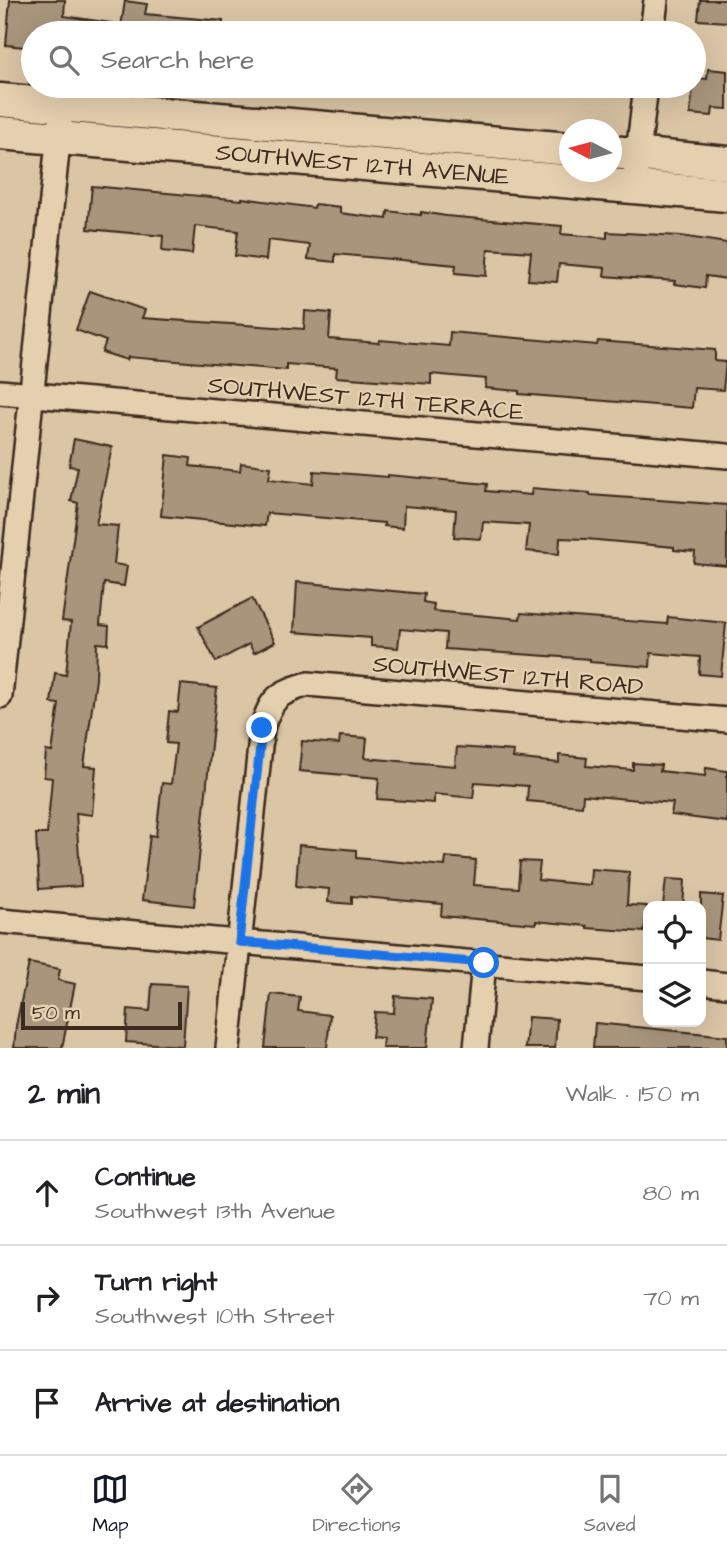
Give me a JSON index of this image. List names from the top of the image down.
{
  "streets": {
    "street": ["SOUTHWEST 12TH AVENUE", "SOUTHWEST 12TH TERRACE", "SOUTHWEST 12TH ROAD"]
  },
  "scale_bar": "50 m",
  "north": "left",
  "page": {
    "search": "Search here",
    "scale": "50 m",
    "heading": ["2 min", "Walk · 150 m"],
    "list": [
      ["Continue", "Southwest 13th Avenue", "80 m"],
      ["Turn right", "Southwest 10th Street", "70 m"],
      "Arrive at destination"
    ],
    "nav": ["Map", "Directions", "Saved"]
  }
}
